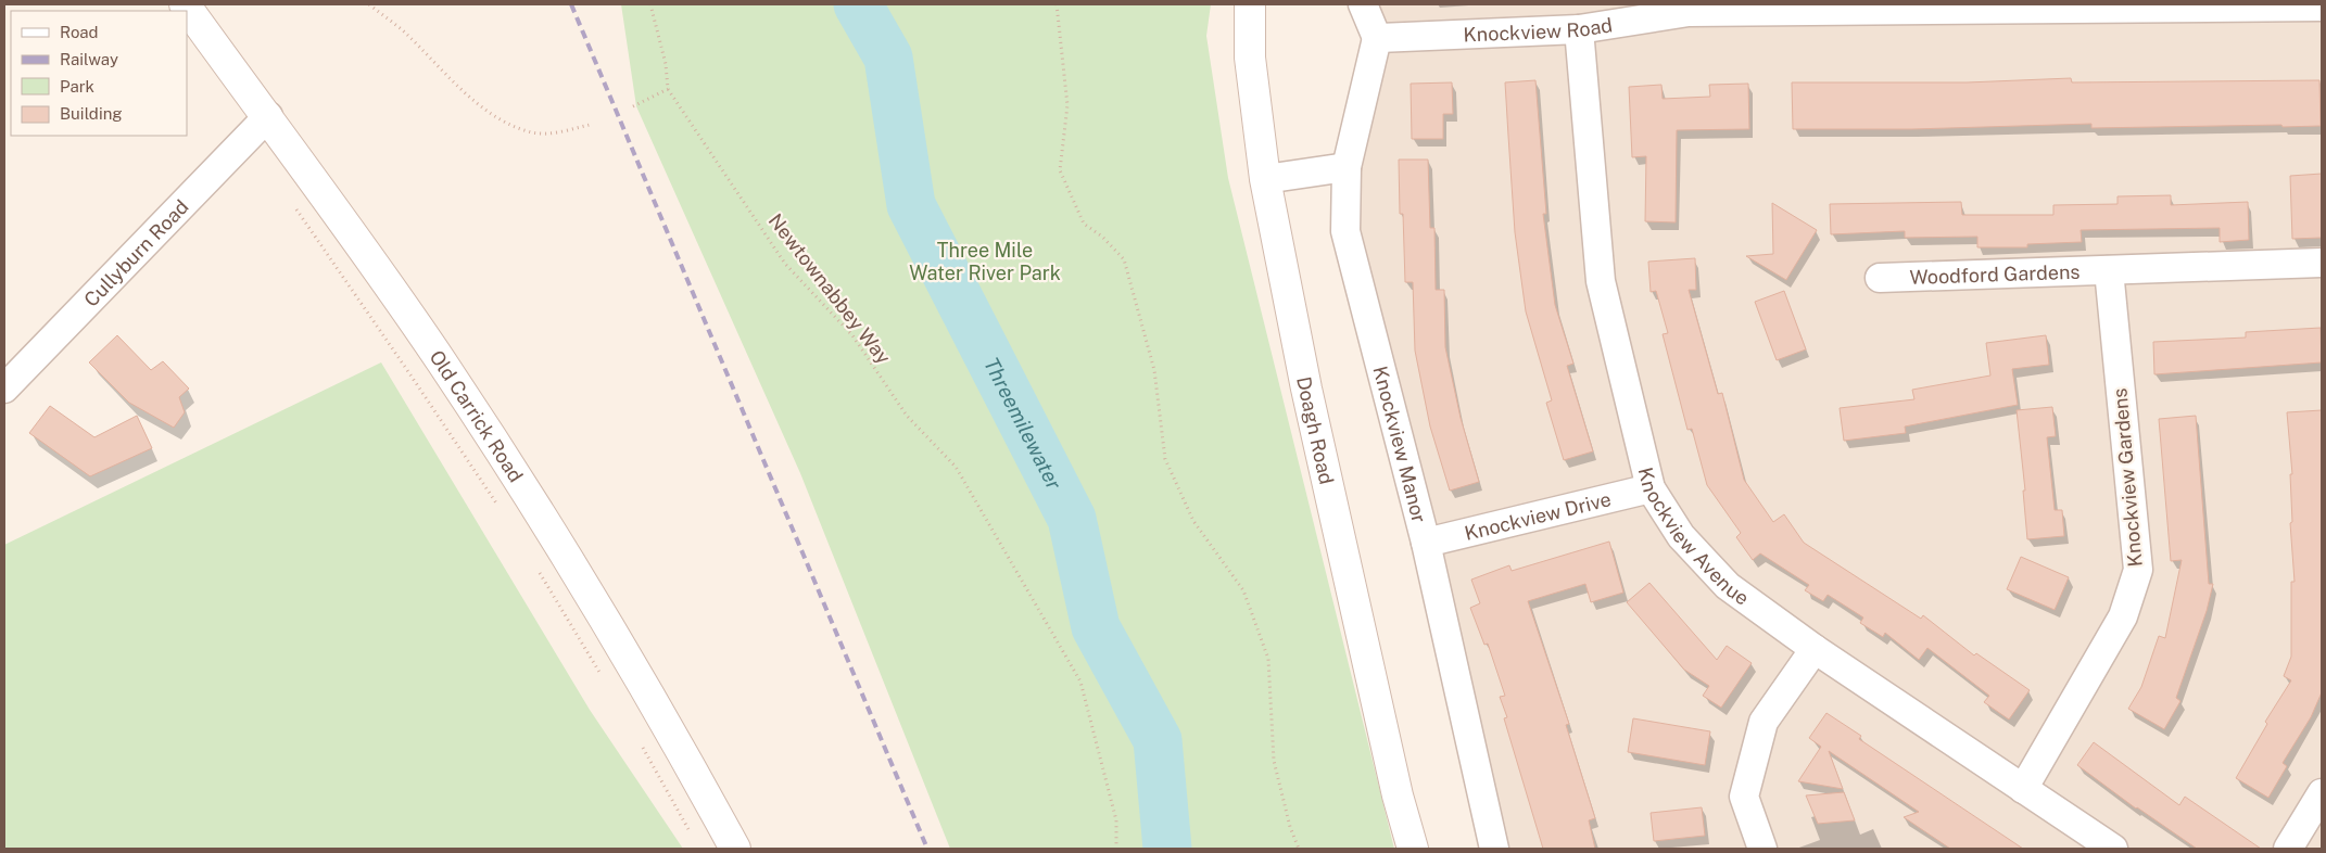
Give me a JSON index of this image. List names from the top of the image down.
{
  "streets": {
    "main road": ["Old Carrick Road", "Doagh Road"],
    "street": [
      "Knockview Road",
      "Cullyburn Road",
      "Woodford Gardens",
      "Knockview Manor",
      "Knockview Gardens",
      "Knockview Drive",
      "Knockview Avenue"
    ],
    "path": ["Newtownabbey Way"]
  },
  "crossings": [
    ["Knockview Road", "Knockview Manor"],
    ["Knockview Road", "Knockview Avenue"],
    ["Cullyburn Road", "Old Carrick Road"],
    ["Woodford Gardens", "Knockview Gardens"],
    ["Knockview Manor", "Knockview Drive"],
    ["Knockview Gardens", "Knockview Avenue"],
    ["Knockview Drive", "Knockview Avenue"]
  ],
  "water": ["Threemilewater"],
  "parks": ["Three Mile Water River Park"],
  "legend": [
    "Road",
    "Railway",
    "Park",
    "Building"
  ]
}
